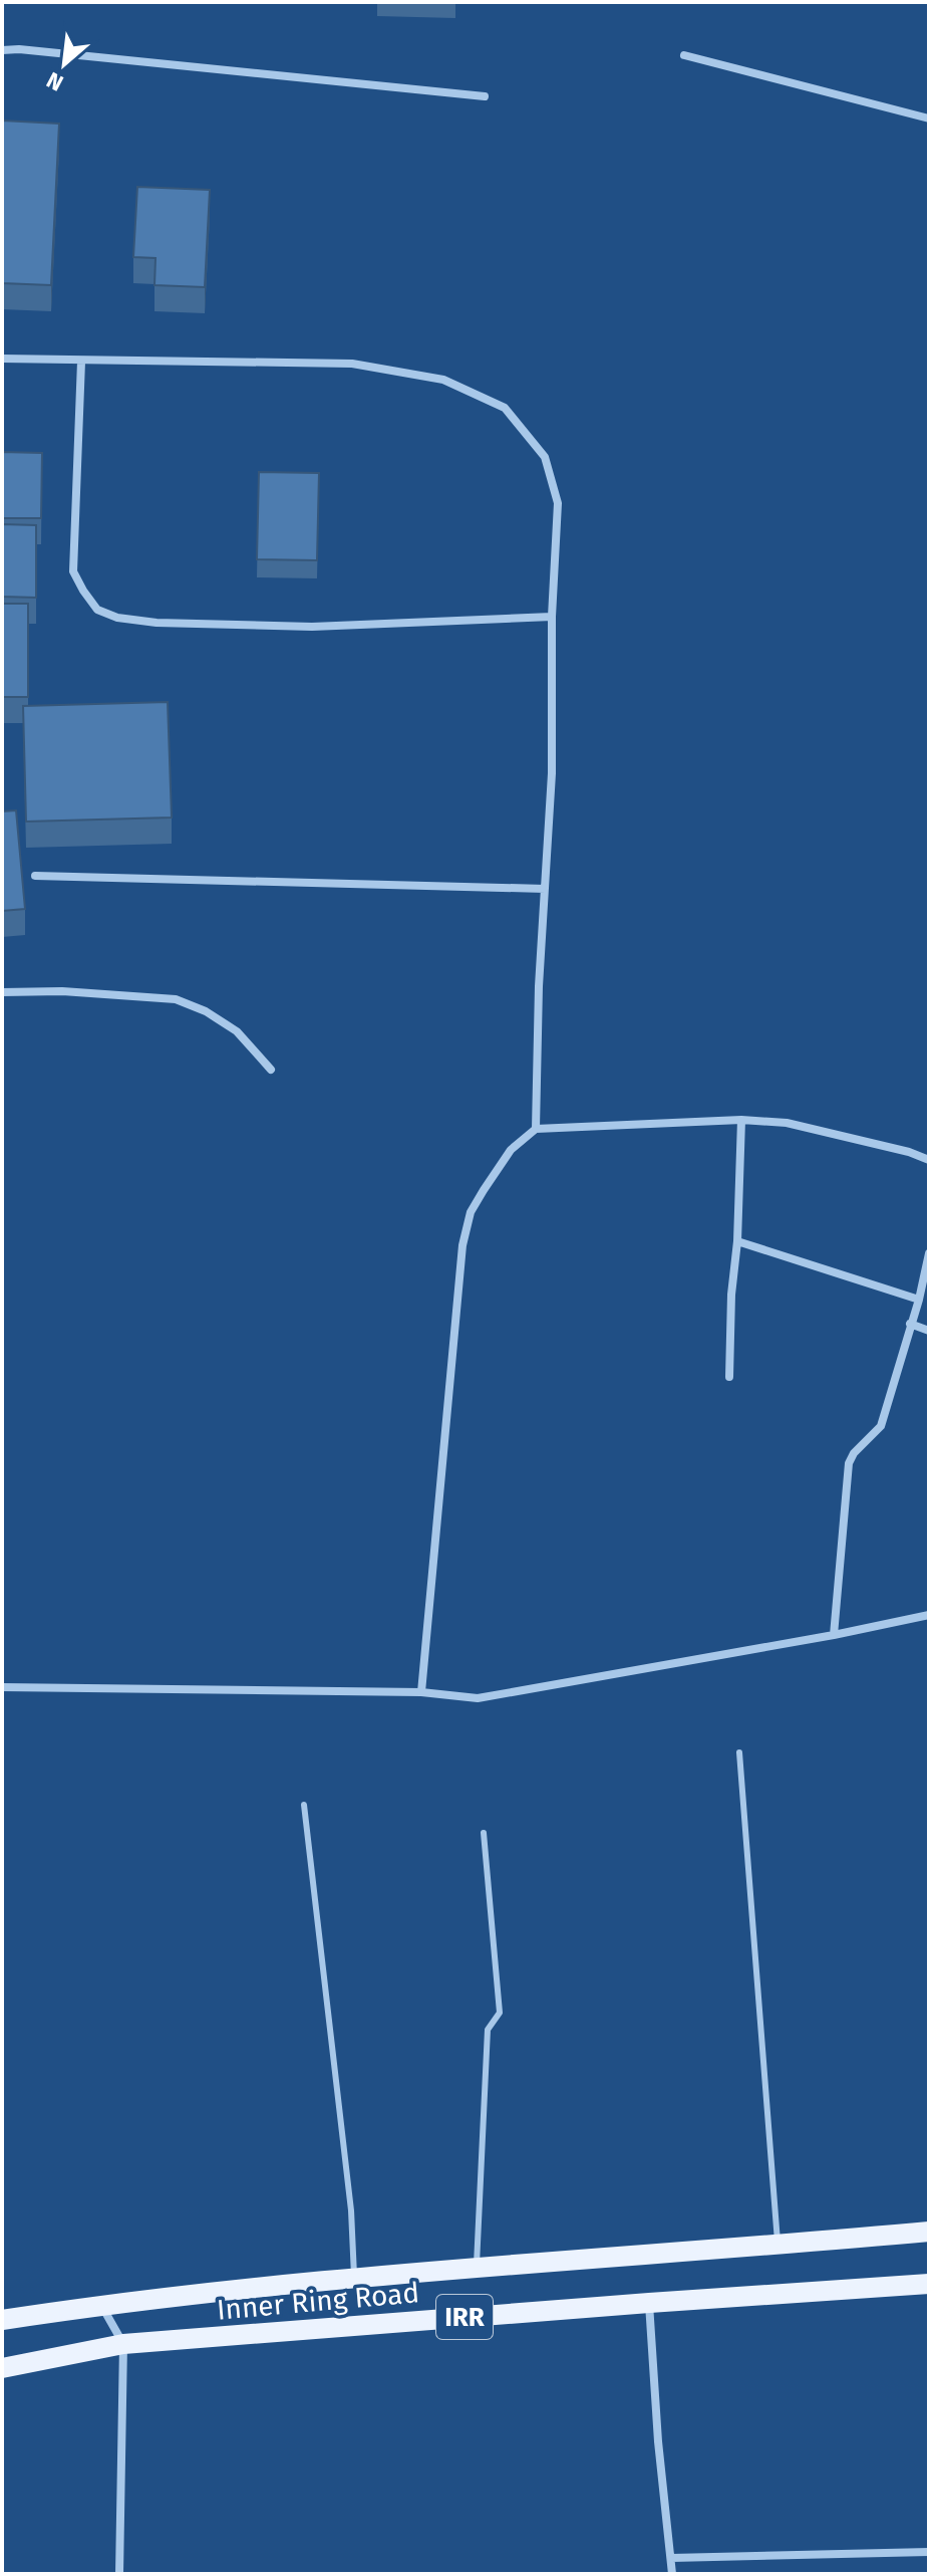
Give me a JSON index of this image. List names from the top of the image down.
{
  "streets": {
    "main road": ["Inner Ring Road", "IRR"]
  },
  "north": "bottom left"
}
